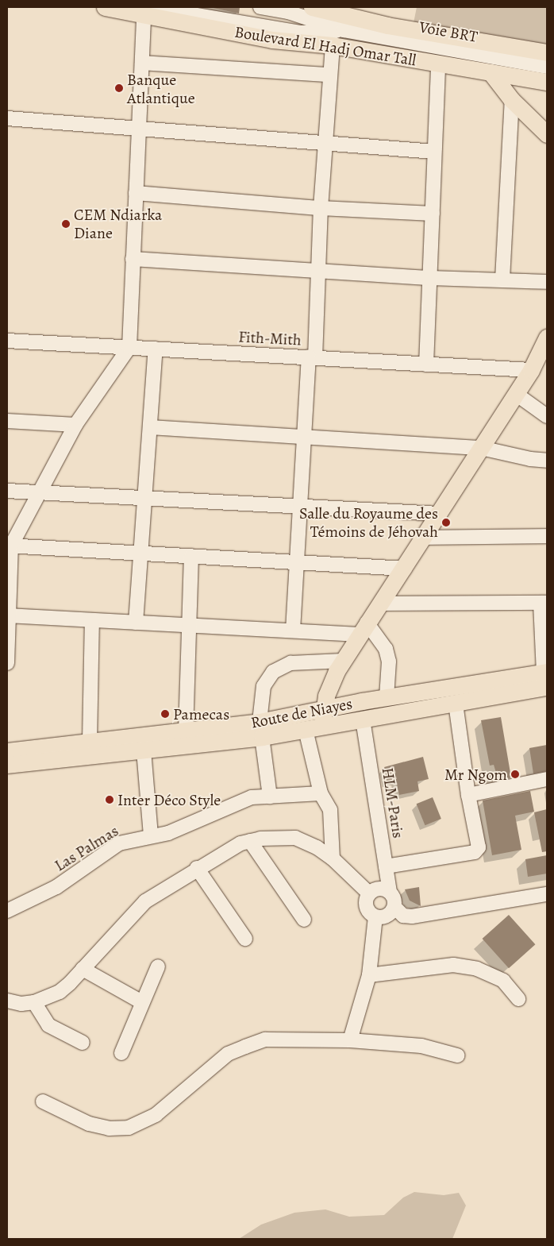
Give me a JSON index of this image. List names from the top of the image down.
{
  "streets": {
    "main road": ["Boulevard El Hadj Omar Tall", "Route de Niayes"],
    "street": [
      "Voie BRT",
      "Fith-Mith",
      "HLM-Paris",
      "Las Palmas"
    ]
  },
  "crossings": [
    ["Voie BRT", "Boulevard El Hadj Omar Tall"],
    ["Route de Niayes", "HLM-Paris"]
  ],
  "places": [
    "Banque Atlantique",
    "CEM Ndiarka Diane",
    "Salle du Royaume des Témoins de Jéhovah",
    "Pamecas",
    "Mr Ngom",
    "Inter Déco Style"
  ]
}
